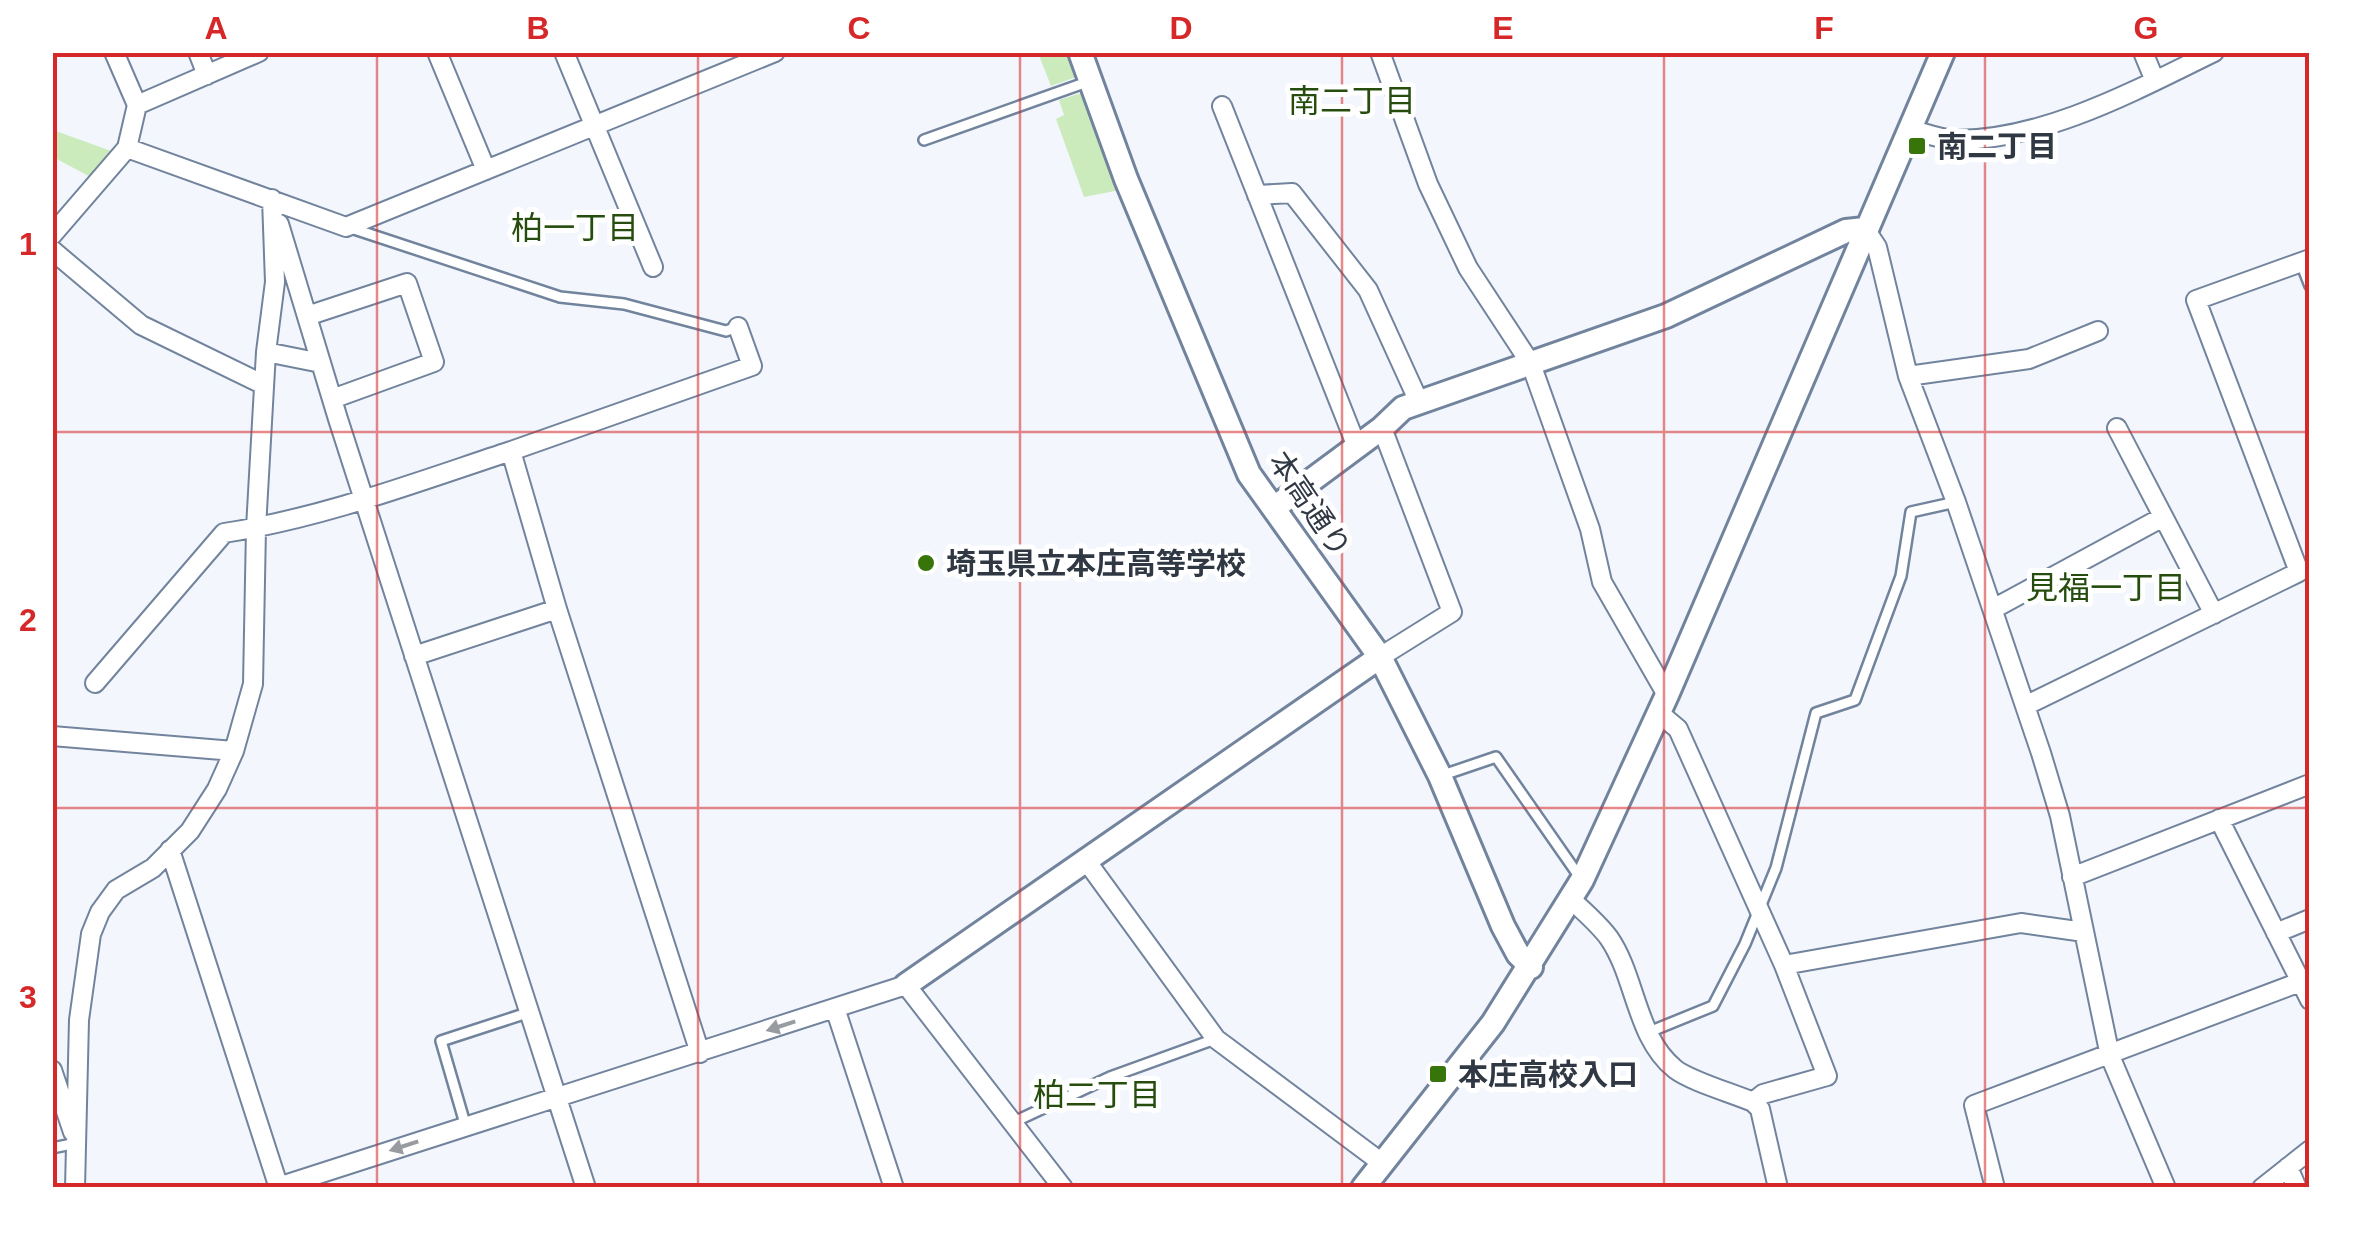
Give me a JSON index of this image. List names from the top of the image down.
{
  "streets": {
    "street": ["本高通り"]
  },
  "districts": [
    "南二丁目",
    "柏一丁目",
    "見福一丁目",
    "柏二丁目"
  ],
  "places": {
    "transit": ["南二丁目", "本庄高校入口"],
    "other": ["埼玉県立本庄高等学校"]
  },
  "grid": {
    "columns": [
      "A",
      "B",
      "C",
      "D",
      "E",
      "F",
      "G"
    ],
    "rows": ["1", "2", "3"]
  }
}
